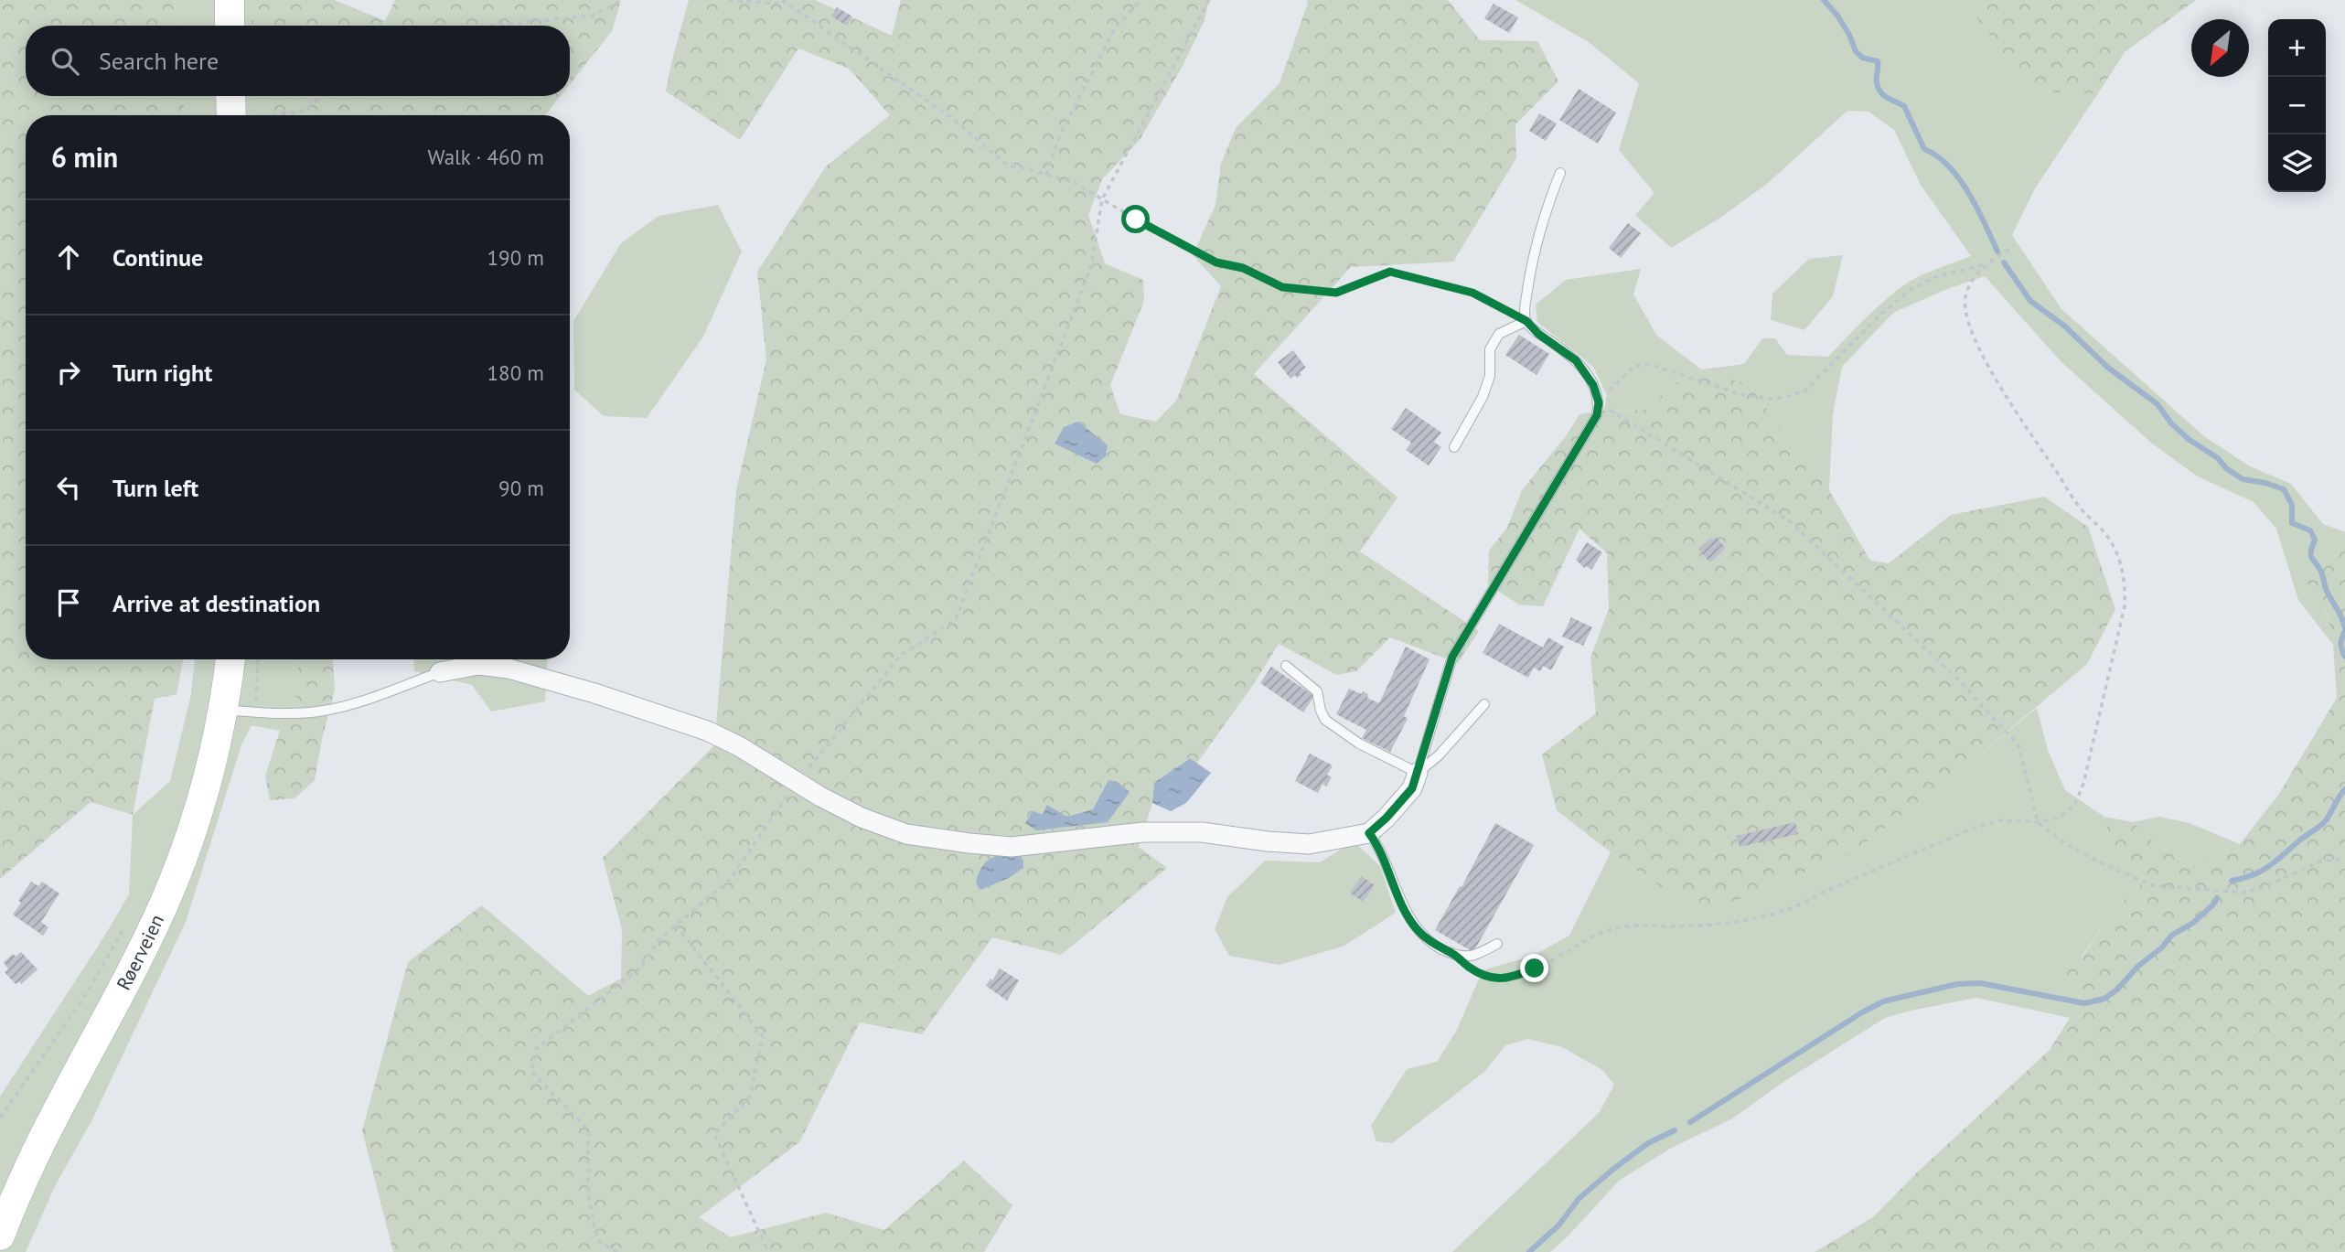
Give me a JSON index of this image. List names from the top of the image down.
{
  "streets": {
    "main road": ["Røerveien"]
  },
  "north": "bottom left",
  "page": {
    "map_buttons": ["+", "−"],
    "search": "Search here",
    "heading": ["6 min", "Walk · 460 m"],
    "list": [
      ["Continue", "190 m"],
      ["Turn right", "180 m"],
      ["Turn left", "90 m"],
      "Arrive at destination"
    ]
  }
}
